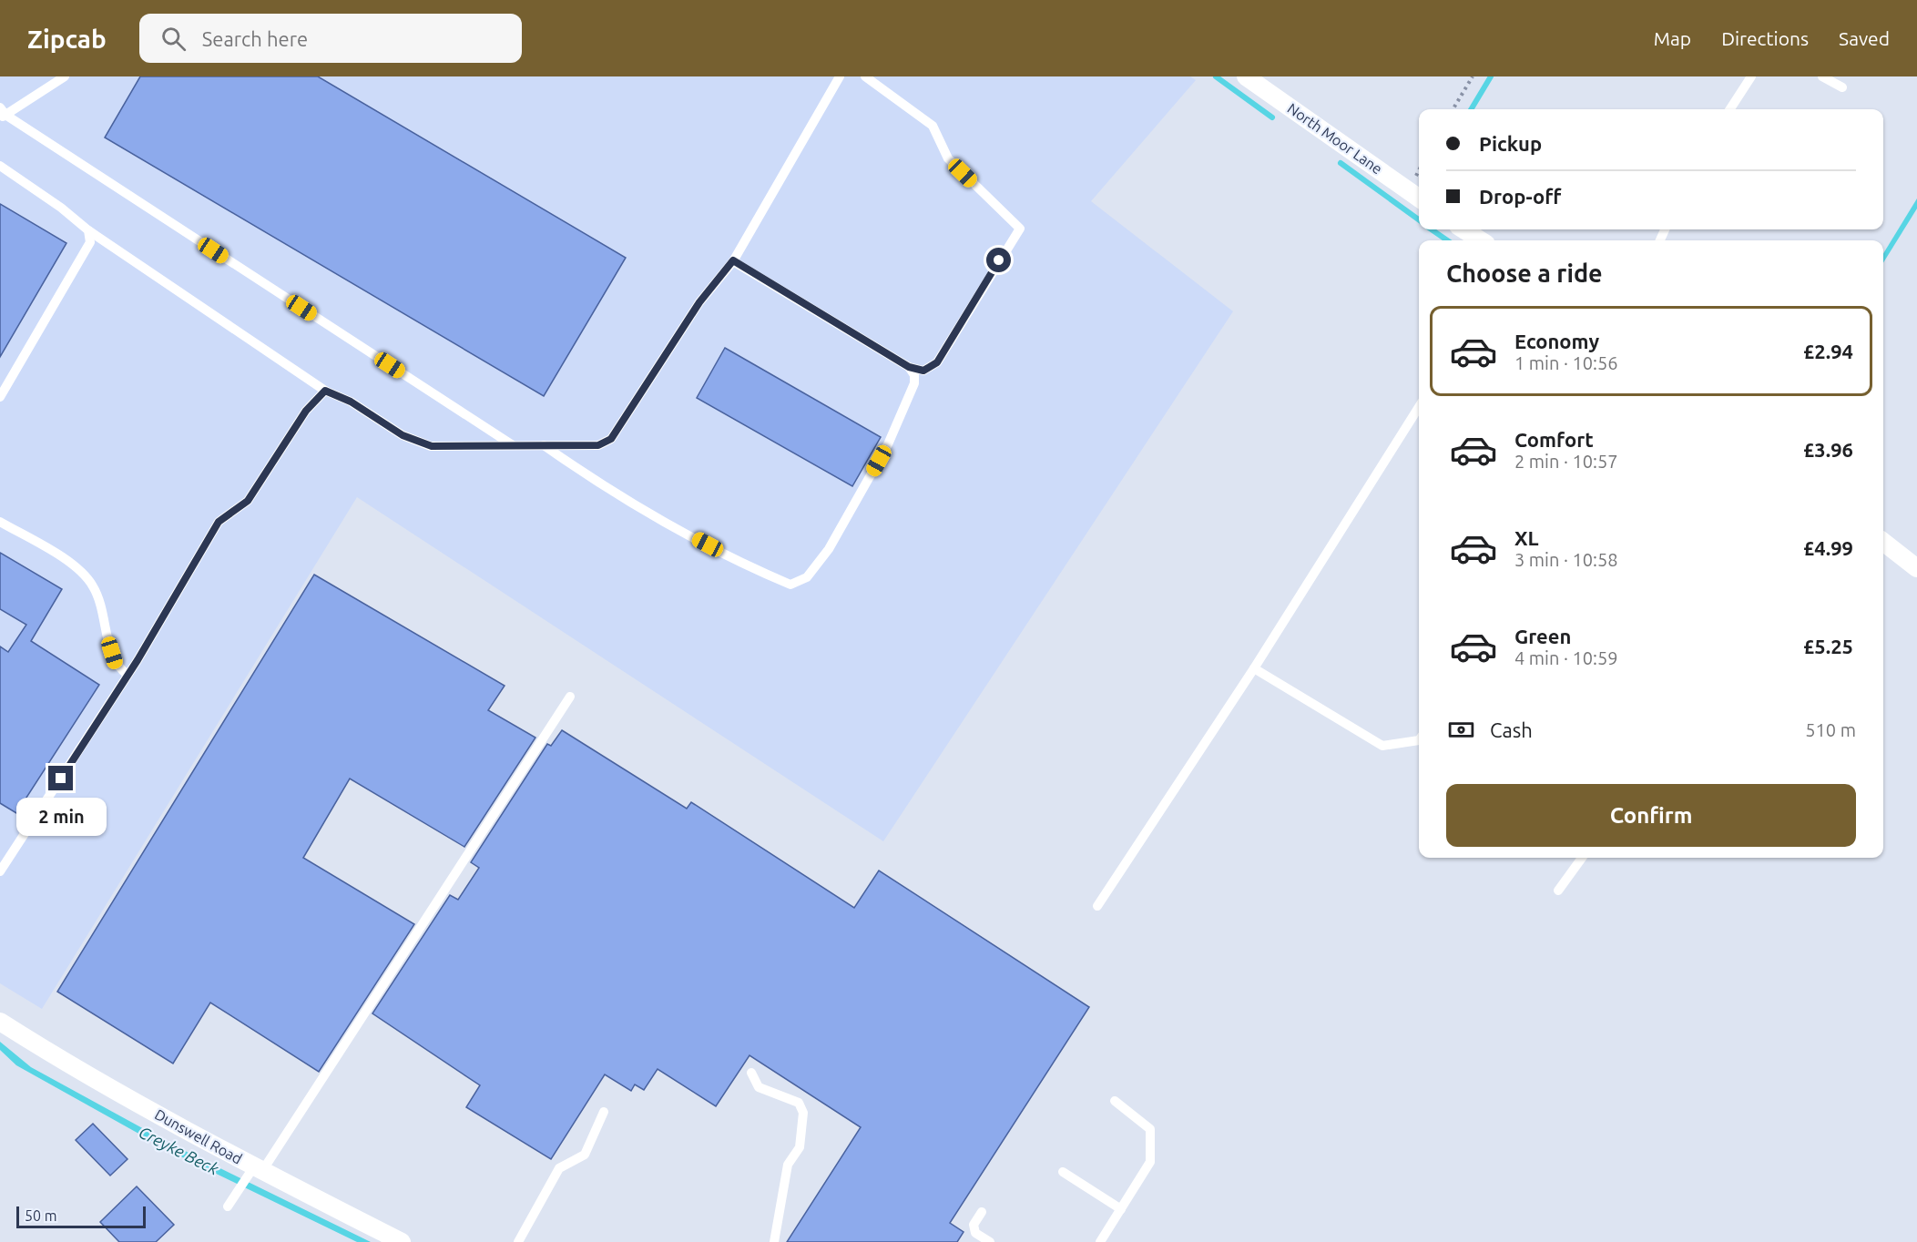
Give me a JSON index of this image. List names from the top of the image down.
{
  "streets": {
    "street": ["North Moor Lane", "Dunswell Road"]
  },
  "water": ["Creyke Beck"],
  "scale_bar": "50 m",
  "page": {
    "header": "Zipcab",
    "search": "Search here",
    "nav": ["Map", "Directions", "Saved"],
    "banner": ["Pickup", "Drop-off"],
    "heading": "Choose a ride",
    "list": [
      {
        "name": "Economy",
        "note": "1 min · 10:56",
        "value": "£2.94"
      },
      {
        "name": "Comfort",
        "note": "2 min · 10:57",
        "value": "£3.96"
      },
      {
        "name": "XL",
        "note": "3 min · 10:58",
        "value": "£4.99"
      },
      {
        "name": "Green",
        "note": "4 min · 10:59",
        "value": "£5.25"
      }
    ],
    "pay": ["Cash", "510 m"],
    "buttons": "Confirm",
    "bubble": "2 min",
    "scale": "50 m"
  }
}
